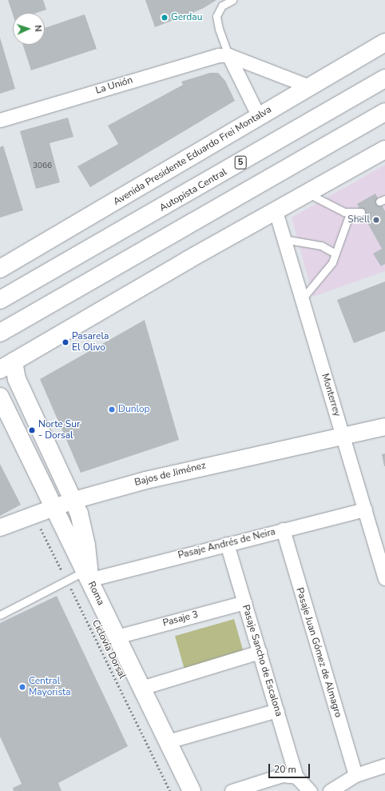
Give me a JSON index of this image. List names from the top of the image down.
{
  "streets": {
    "main road": [
      "Avenida Presidente Eduardo Frei Montalva",
      "5",
      "Autopista Central",
      "Roma"
    ],
    "street": [
      "La Unión",
      "Monterrey",
      "Bajos de Jiménez",
      "Pasaje Andrés de Neira",
      "Pasaje 3",
      "Pasaje Juan Gómez de Almagro",
      "Pasaje Sancho de Escalona"
    ],
    "path": ["Ciclovía Dorsal"]
  },
  "crossings": [
    ["La Unión", "Avenida Presidente Eduardo Frei Montalva"],
    ["Monterrey", "Bajos de Jiménez"],
    ["Monterrey", "Pasaje Andrés de Neira"],
    ["Bajos de Jiménez", "Roma"],
    ["Bajos de Jiménez", "Ciclovía Dorsal"],
    ["Pasaje Andrés de Neira", "Roma"],
    ["Pasaje Andrés de Neira", "Pasaje Juan Gómez de Almagro"],
    ["Pasaje Andrés de Neira", "Pasaje Sancho de Escalona"],
    ["Roma", "Pasaje 3"],
    ["Pasaje 3", "Pasaje Sancho de Escalona"]
  ],
  "places": [
    "Gerdau",
    "Shell",
    "Pasarela El Olivo",
    "Dunlop",
    "Norte Sur - Dorsal",
    "Central Mayorista"
  ],
  "house_numbers": ["3066"],
  "scale_bar": "20 m",
  "north": "right"
}
